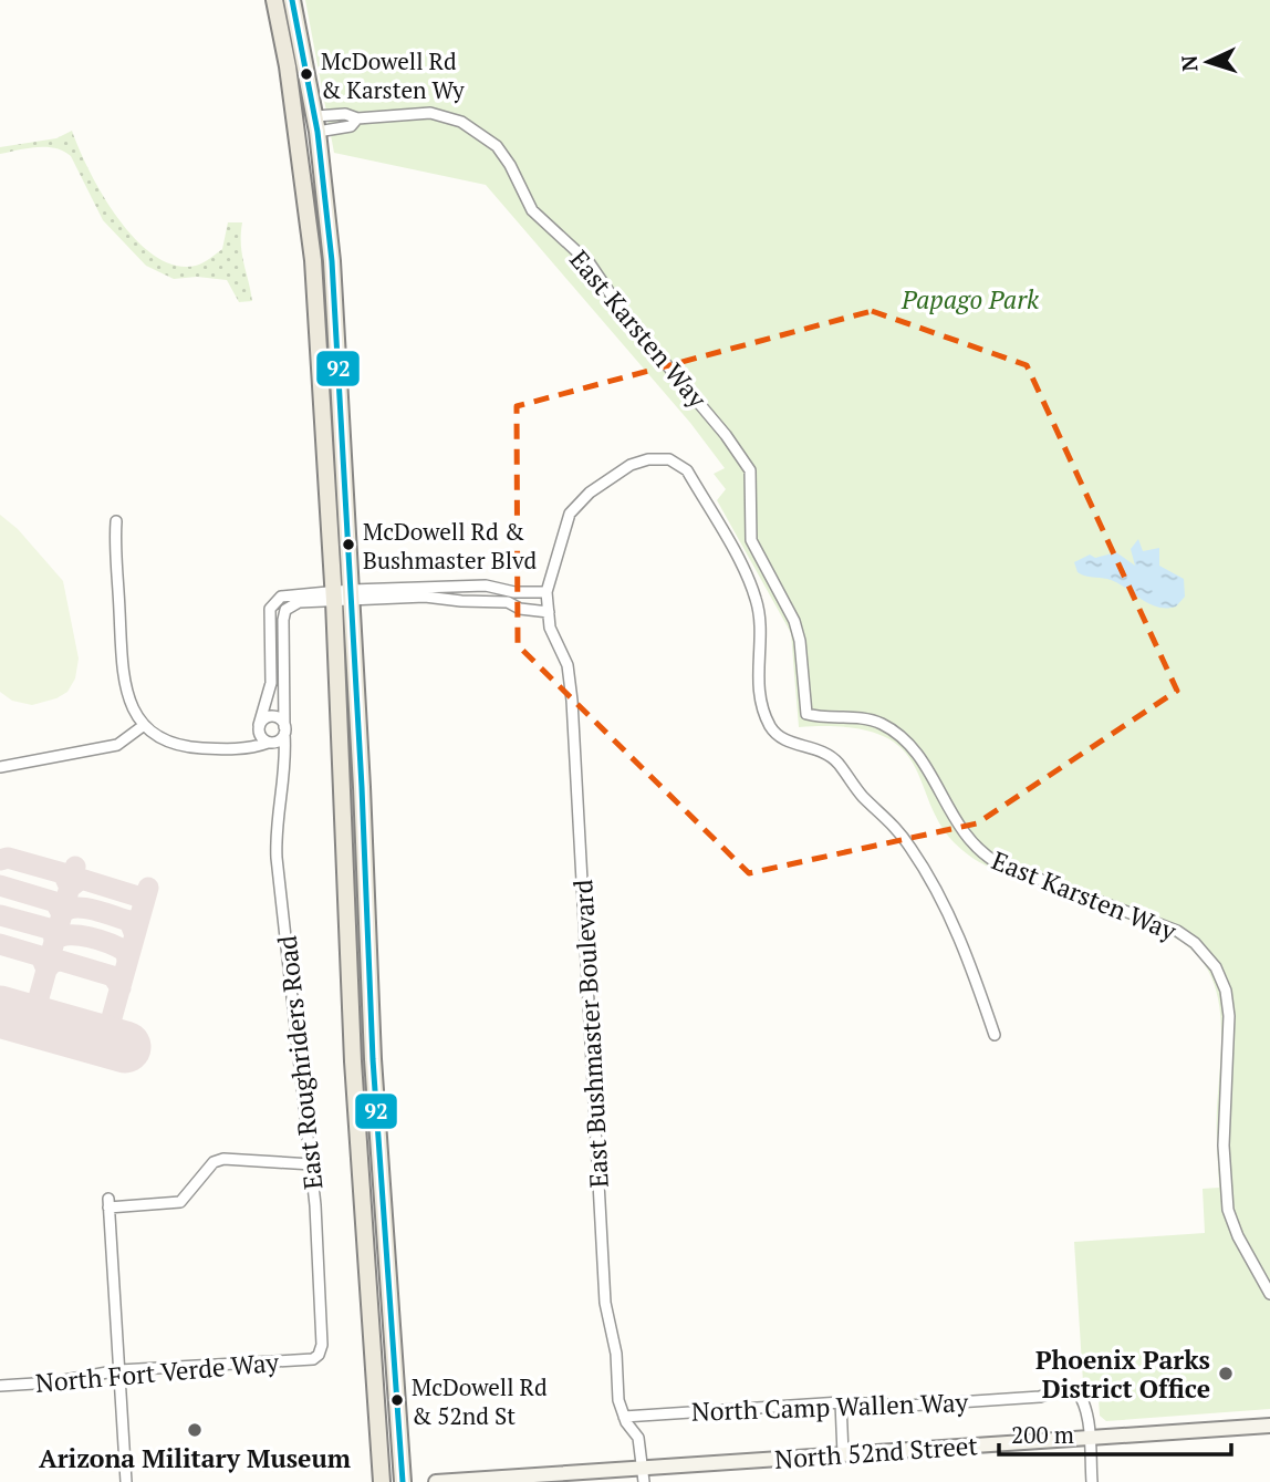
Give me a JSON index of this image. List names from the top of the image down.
{
  "streets": {
    "main road": ["North 52nd Street"],
    "street": [
      "East Karsten Way",
      "East Bushmaster Boulevard",
      "East Roughriders Road",
      "North Fort Verde Way",
      "North Camp Wallen Way"
    ]
  },
  "crossings": [
    ["East Bushmaster Boulevard", "North Camp Wallen Way"],
    ["East Bushmaster Boulevard", "North 52nd Street"],
    ["East Roughriders Road", "North Fort Verde Way"],
    ["North Camp Wallen Way", "North 52nd Street"]
  ],
  "parks": ["Papago Park"],
  "places": [
    "McDowell Rd & Karsten Wy",
    "McDowell Rd & Bushmaster Blvd",
    "Phoenix Parks District Office",
    "McDowell Rd & 52nd St",
    "Arizona Military Museum"
  ],
  "lines": ["transit line 92"],
  "scale_bar": "200 m",
  "north": "left"
}
